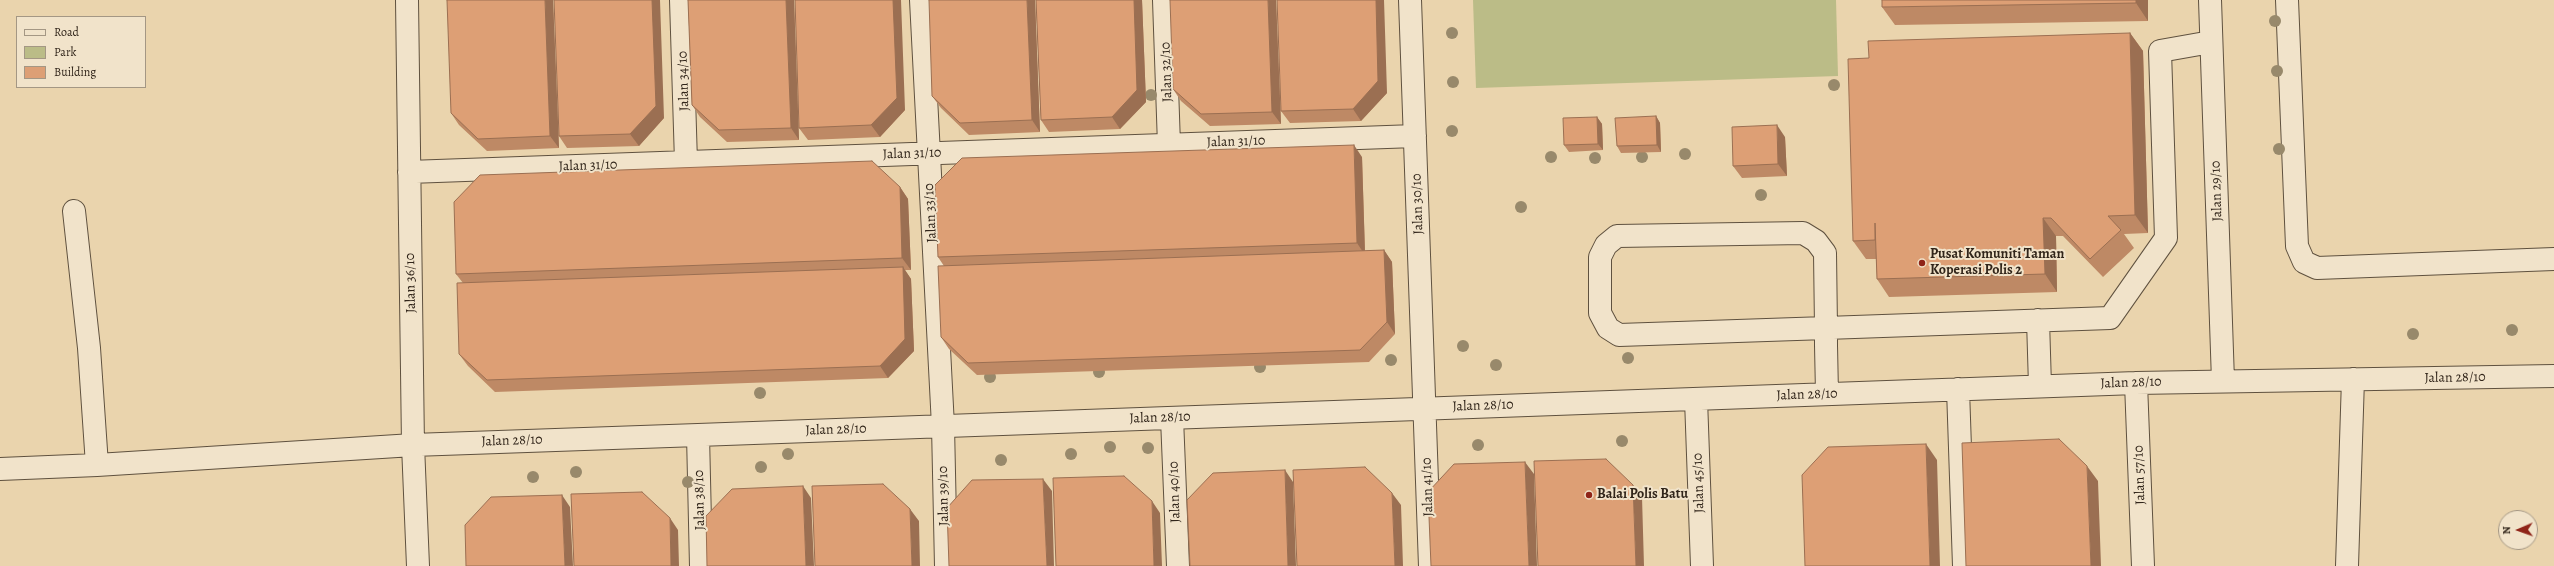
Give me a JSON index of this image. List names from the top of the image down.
{
  "streets": {
    "street": [
      "Jalan 32/10",
      "Jalan 34/10",
      "Jalan 31/10",
      "Jalan 29/10",
      "Jalan 30/10",
      "Jalan 33/10",
      "Jalan 36/10",
      "Jalan 28/10",
      "Jalan 57/10",
      "Jalan 45/10",
      "Jalan 41/10",
      "Jalan 40/10",
      "Jalan 39/10",
      "Jalan 38/10"
    ]
  },
  "crossings": [
    ["Jalan 32/10", "Jalan 31/10"],
    ["Jalan 34/10", "Jalan 31/10"],
    ["Jalan 31/10", "Jalan 30/10"],
    ["Jalan 31/10", "Jalan 33/10"],
    ["Jalan 31/10", "Jalan 36/10"],
    ["Jalan 29/10", "Jalan 28/10"],
    ["Jalan 30/10", "Jalan 28/10"],
    ["Jalan 30/10", "Jalan 41/10"],
    ["Jalan 33/10", "Jalan 28/10"],
    ["Jalan 33/10", "Jalan 39/10"],
    ["Jalan 36/10", "Jalan 28/10"],
    ["Jalan 28/10", "Jalan 57/10"],
    ["Jalan 28/10", "Jalan 45/10"],
    ["Jalan 28/10", "Jalan 41/10"],
    ["Jalan 28/10", "Jalan 40/10"],
    ["Jalan 28/10", "Jalan 39/10"],
    ["Jalan 28/10", "Jalan 38/10"]
  ],
  "places": ["Pusat Komuniti Taman Koperasi Polis 2", "Balai Polis Batu"],
  "legend": ["Road", "Park", "Building"],
  "north": "left"
}
